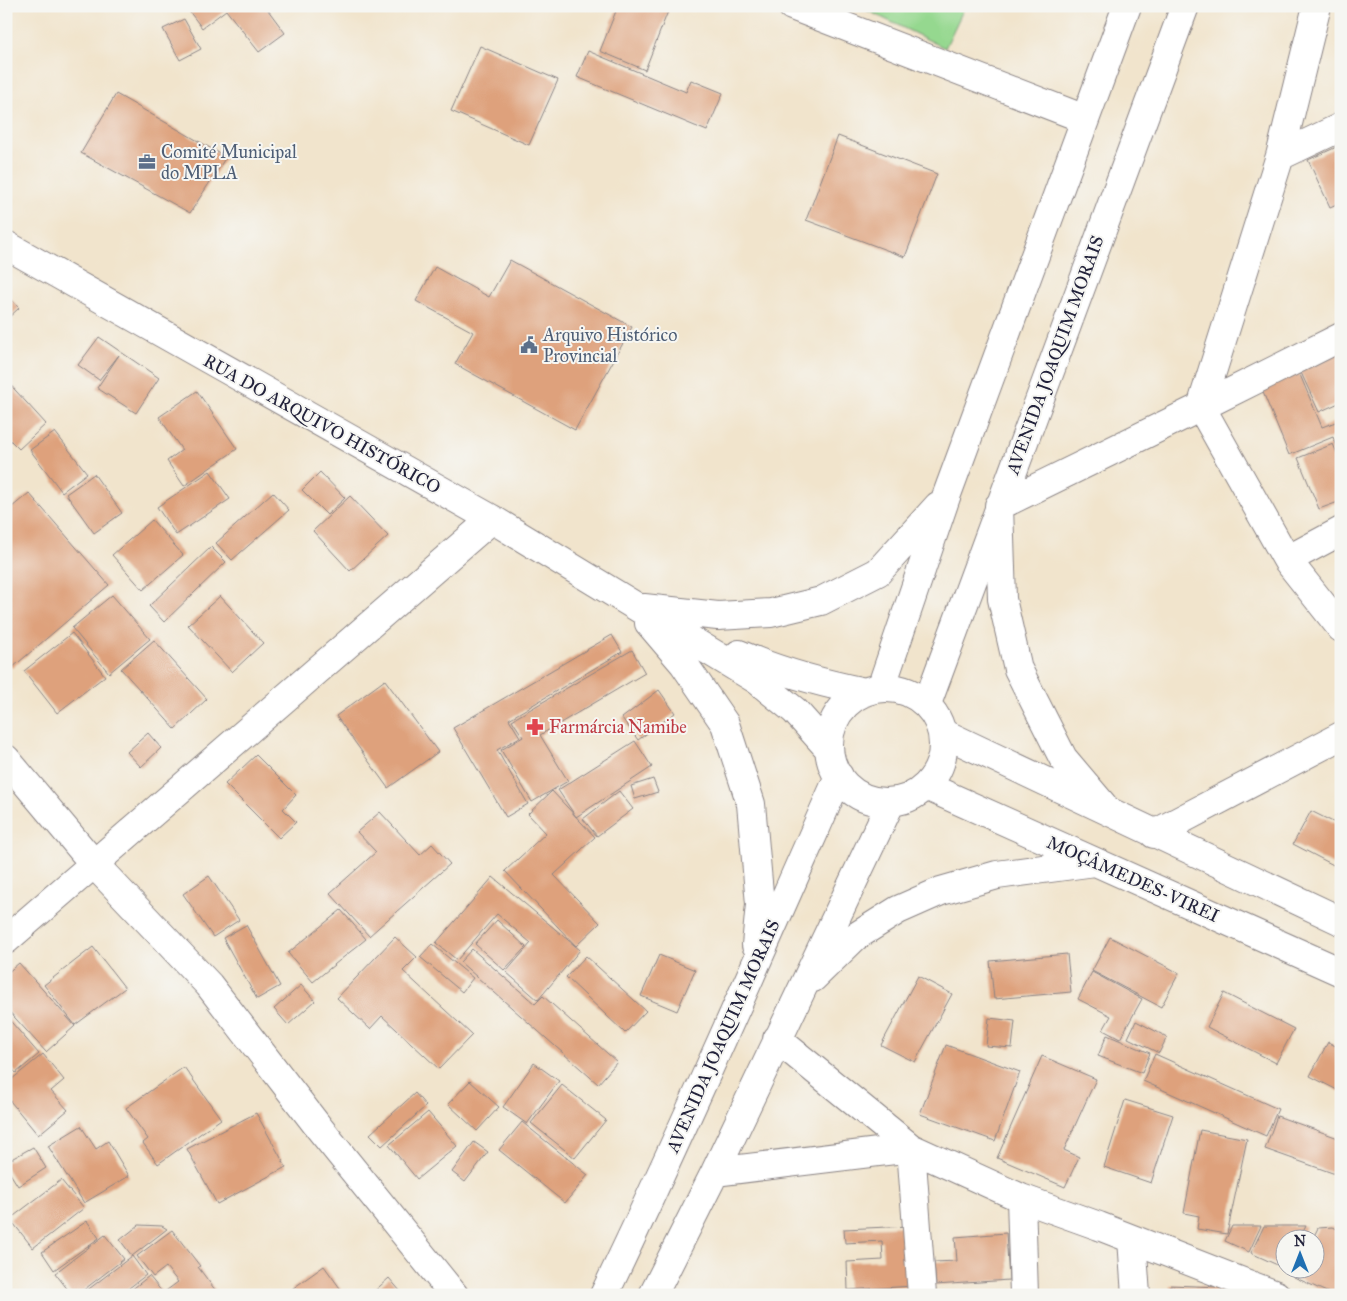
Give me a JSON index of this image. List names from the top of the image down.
{
  "streets": {
    "street": ["AVENIDA JOAQUIM MORAIS", "RUA DO ARQUIVO HISTÓRICO", "MOÇÂMEDES-VIREI"]
  },
  "crossings": [
    ["AVENIDA JOAQUIM MORAIS", "MOÇÂMEDES-VIREI"]
  ],
  "places": {
    "office": ["Comité Municipal do MPLA"],
    "public building": ["Arquivo Histórico Provincial"],
    "pharmacy": ["Farmárcia Namibe"]
  },
  "north": "top"
}
